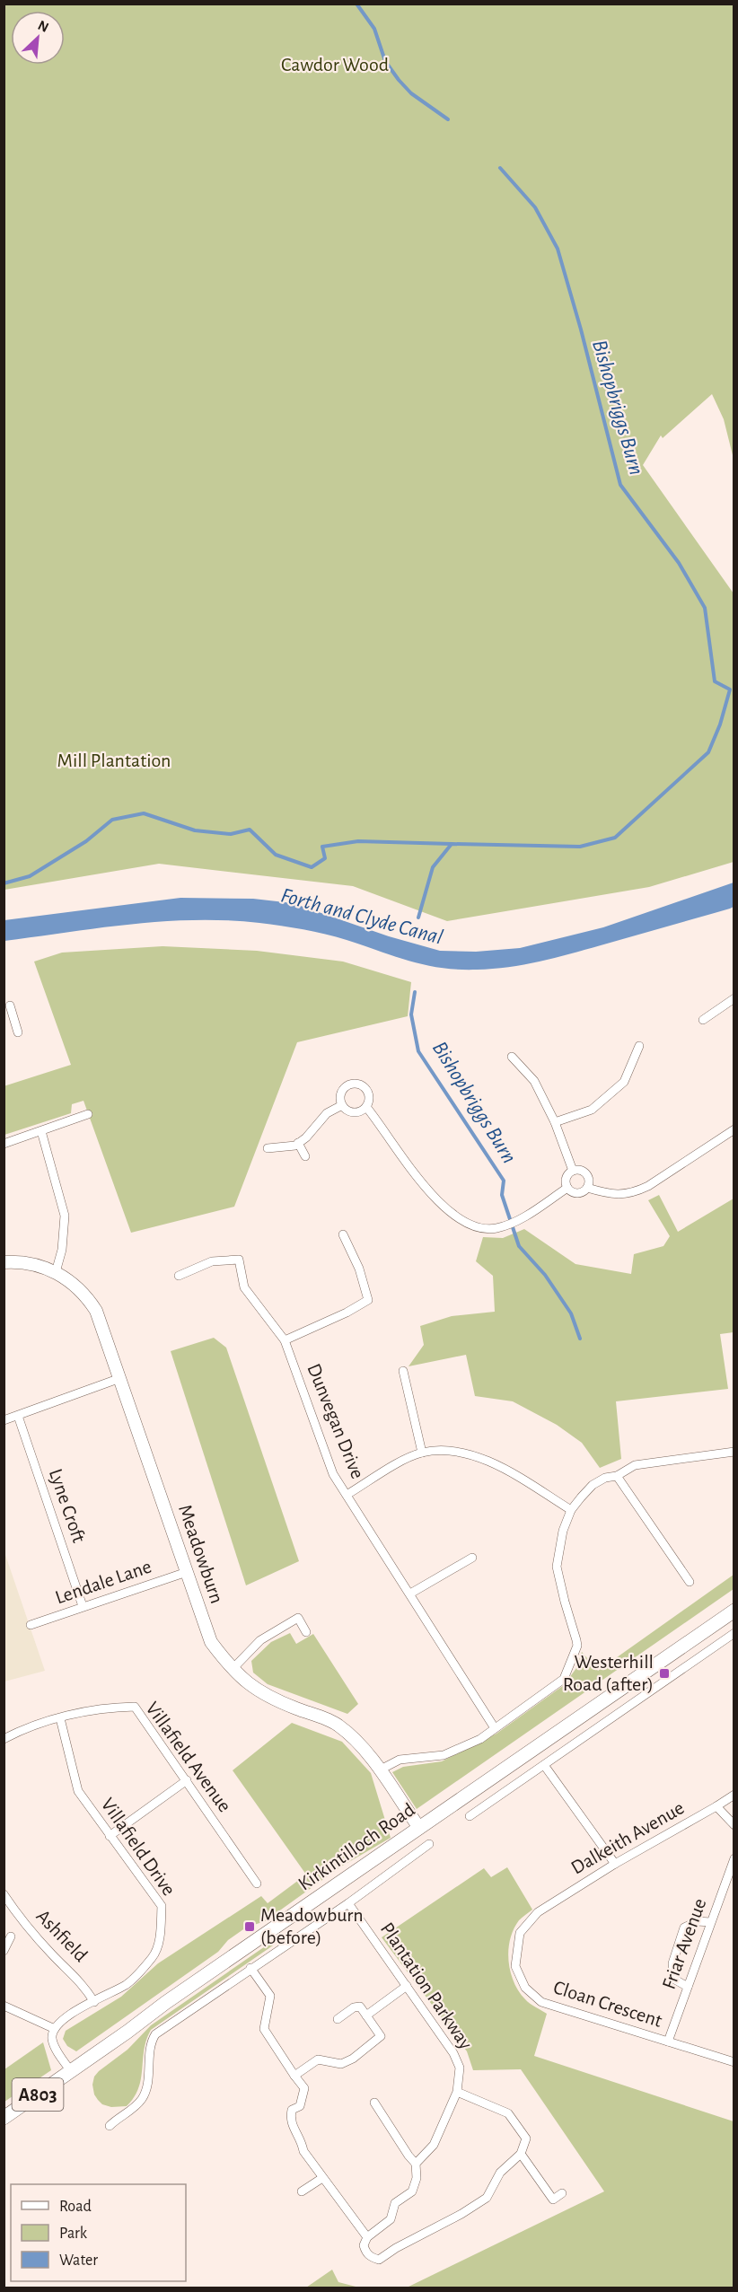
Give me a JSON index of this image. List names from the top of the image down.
{
  "streets": {
    "main road": ["Kirkintilloch Road", "A803"],
    "street": [
      "Dunvegan Drive",
      "Lyne Croft",
      "Meadowburn",
      "Lendale Lane",
      "Villafield Avenue",
      "Dalkeith Avenue",
      "Villafield Drive",
      "Ashfield",
      "Friar Avenue",
      "Plantation Parkway",
      "Cloan Crescent"
    ]
  },
  "crossings": [
    ["Lyne Croft", "Lendale Lane"],
    ["Meadowburn", "Lendale Lane"],
    ["Meadowburn", "Kirkintilloch Road"],
    ["Villafield Avenue", "Villafield Drive"],
    ["Dalkeith Avenue", "Cloan Crescent"],
    ["Villafield Drive", "Ashfield"],
    ["Kirkintilloch Road", "Plantation Parkway"],
    ["Friar Avenue", "Cloan Crescent"]
  ],
  "water": ["Bishopbriggs Burn", "Forth and Clyde Canal"],
  "parks": ["Cawdor Wood", "Mill Plantation"],
  "places": {
    "transit": ["Westerhill Road (after)", "Meadowburn (before)"]
  },
  "legend": ["Road", "Park", "Water"],
  "north": "top right"
}
